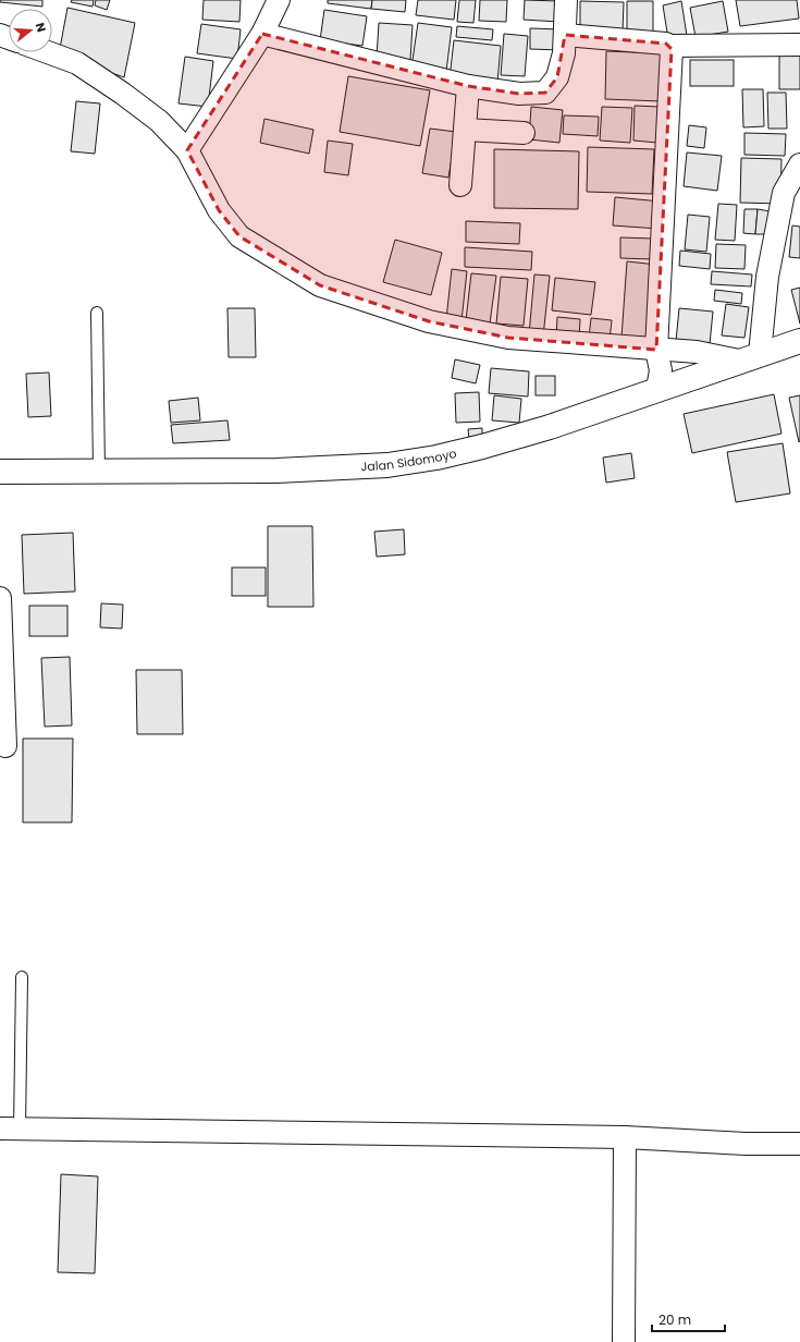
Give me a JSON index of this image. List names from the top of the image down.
{
  "streets": {
    "main road": ["Jalan Sidomoyo"]
  },
  "scale_bar": "20 m",
  "north": "right"
}
